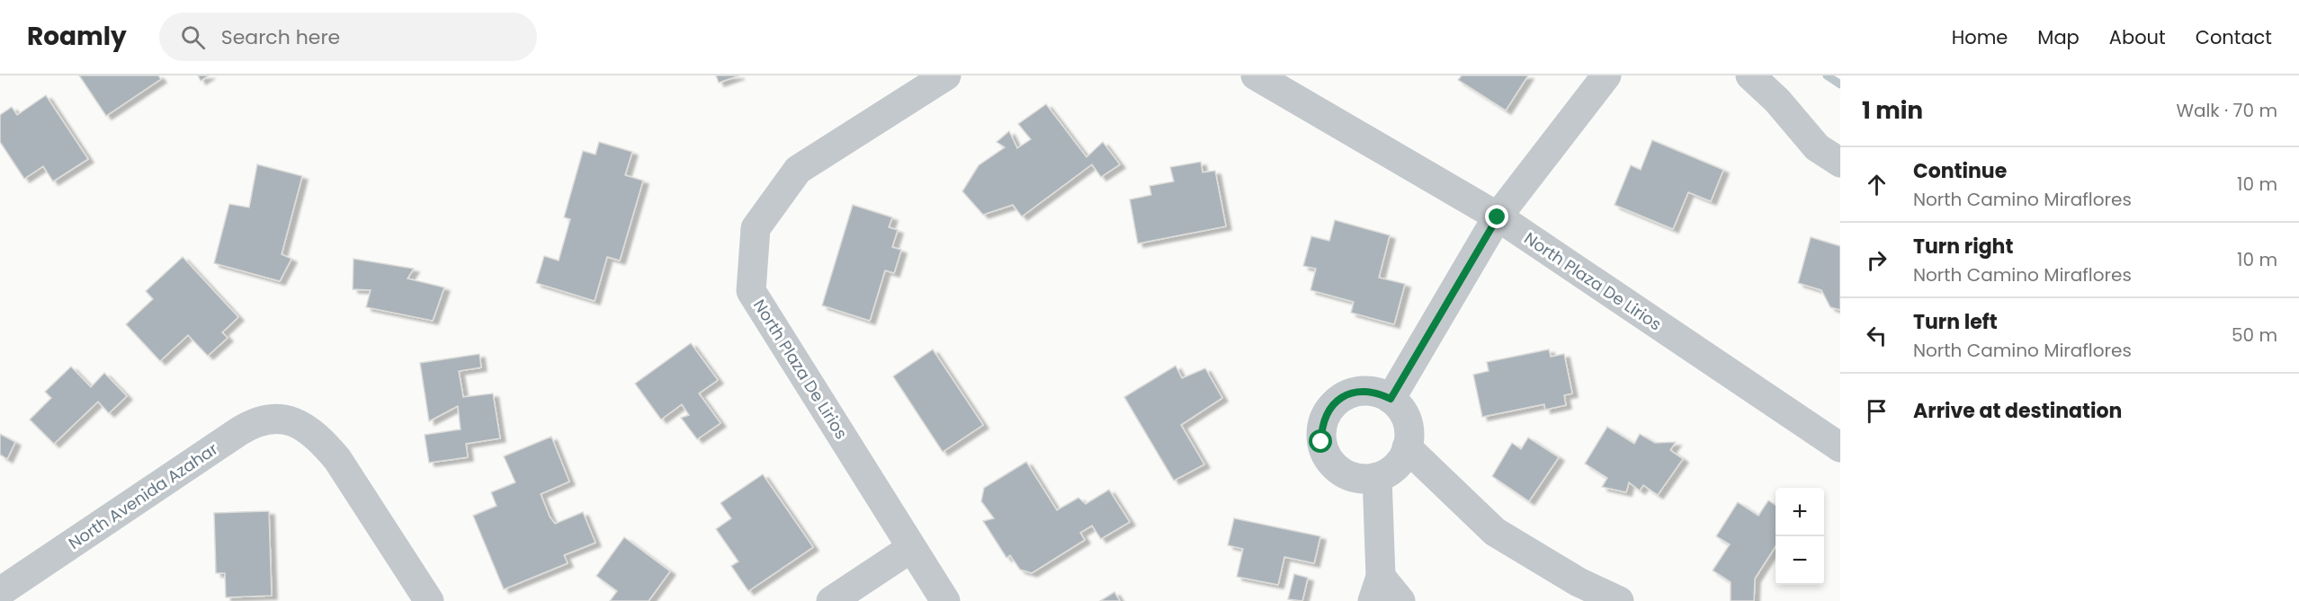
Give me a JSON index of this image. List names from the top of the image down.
{
  "streets": {
    "street": ["North Plaza De Lirios", "North Avenida Azahar"]
  },
  "page": {
    "header": "Roamly",
    "search": "Search here",
    "nav": [
      "Home",
      "Map",
      "About",
      "Contact"
    ],
    "heading": ["1 min", "Walk · 70 m"],
    "list": [
      ["Continue", "North Camino Miraflores", "10 m"],
      ["Turn right", "North Camino Miraflores", "10 m"],
      ["Turn left", "North Camino Miraflores", "50 m"],
      "Arrive at destination"
    ],
    "map_buttons": ["+", "−"]
  }
}
